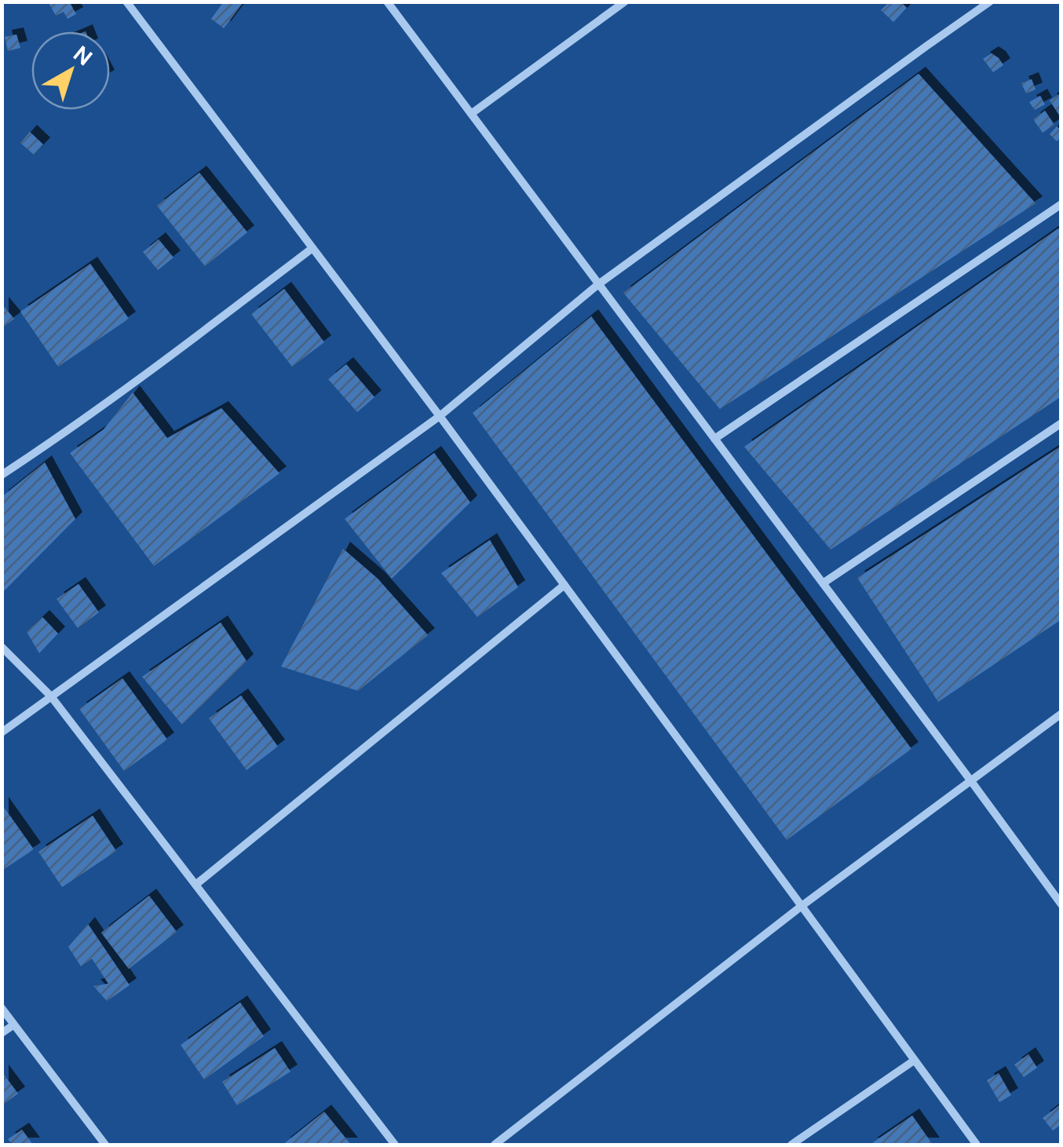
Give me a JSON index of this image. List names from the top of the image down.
{
  "north": "top right"
}
